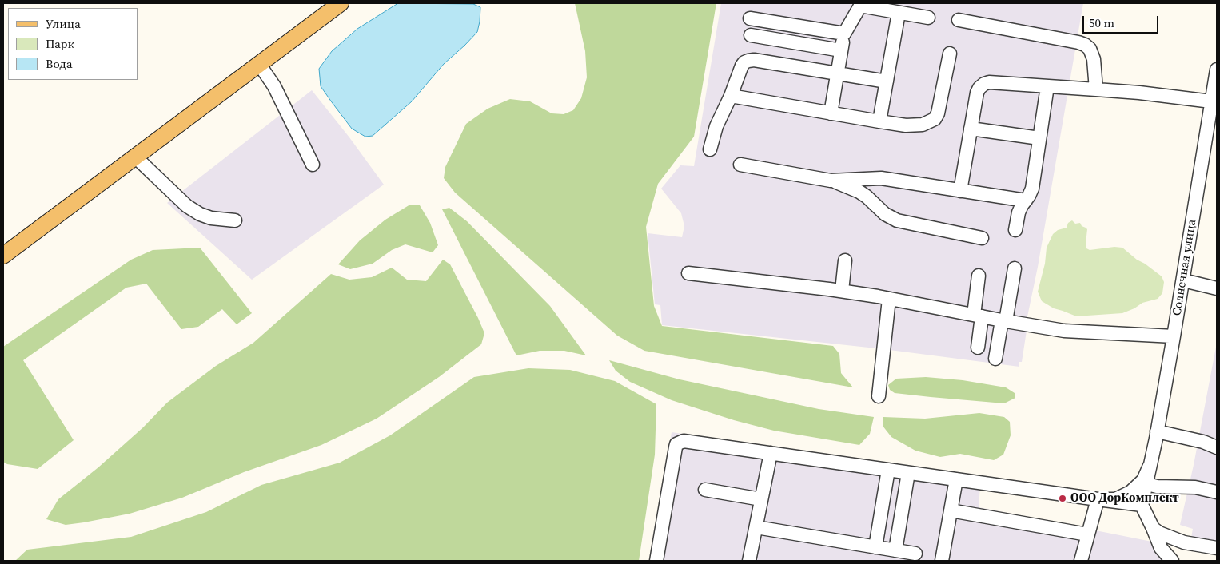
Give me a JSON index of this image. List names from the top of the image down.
{
  "streets": {
    "street": ["Солнечная улица"]
  },
  "places": ["ООО ДорКомплект"],
  "legend": ["Улица", "Парк", "Вода"],
  "scale_bar": "50 m"
}
